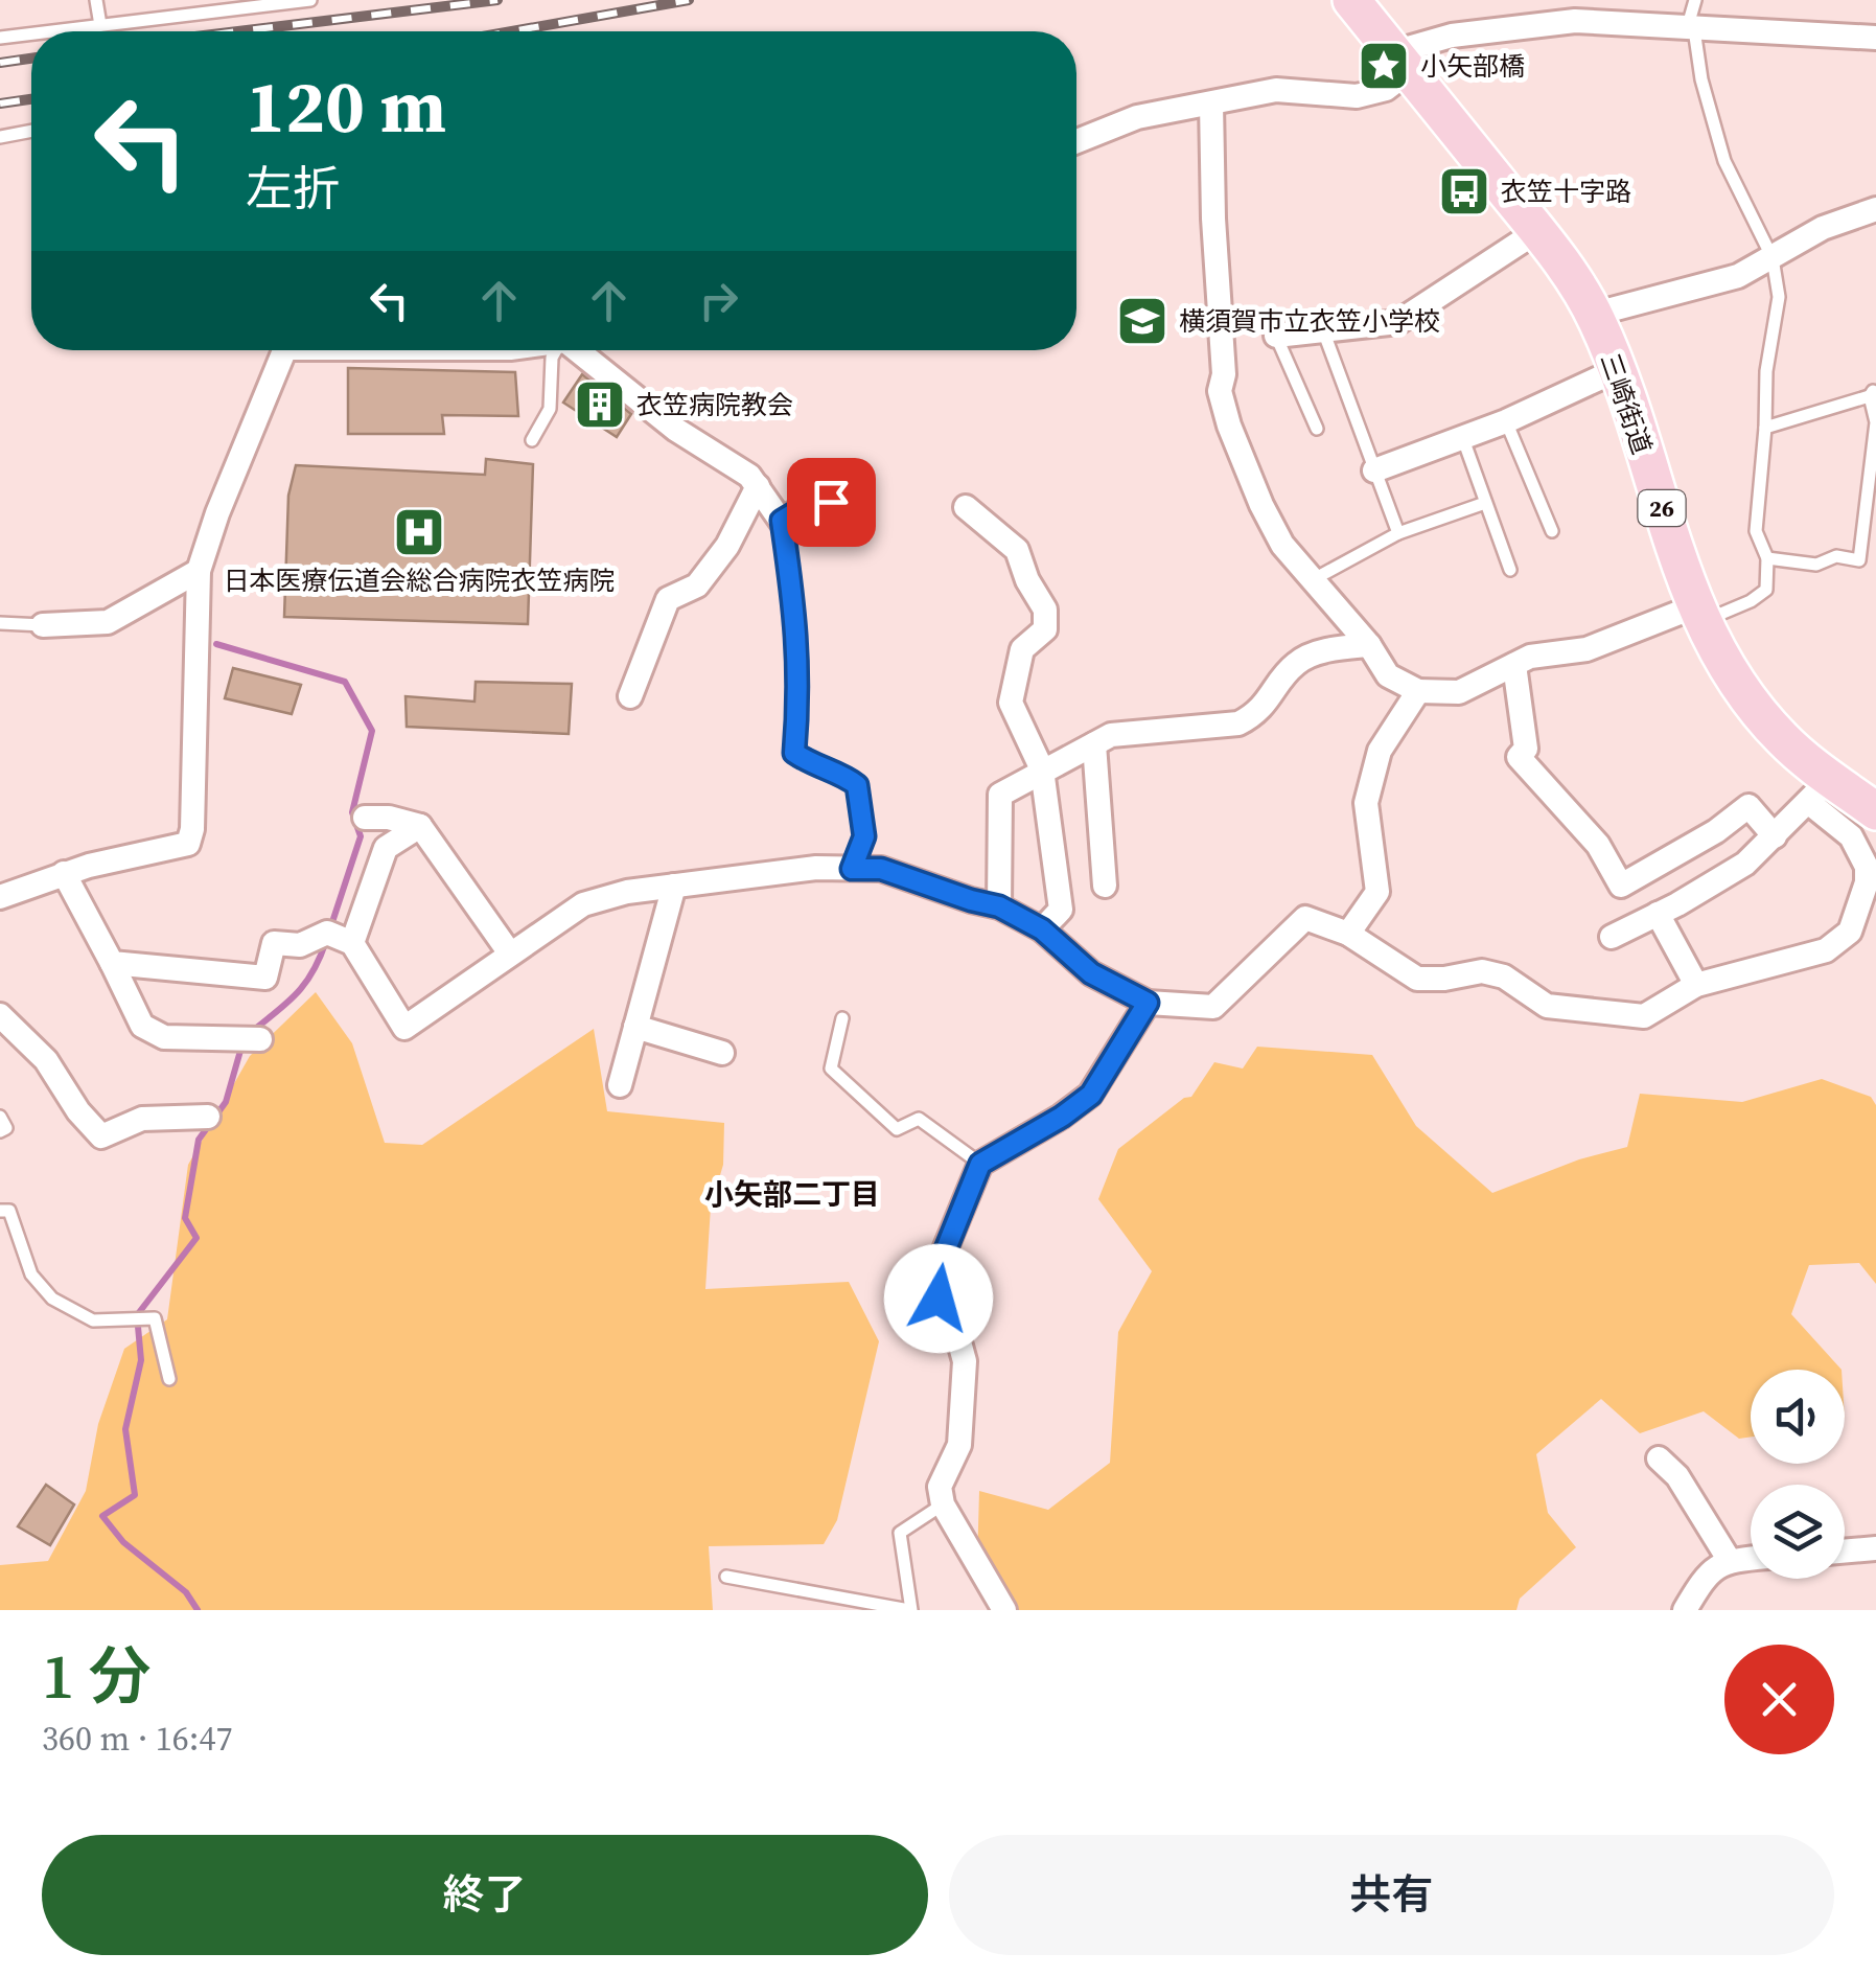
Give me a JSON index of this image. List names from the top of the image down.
{
  "streets": {
    "main road": ["三崎街道", "26"]
  },
  "districts": ["小矢部二丁目"],
  "places": {
    "place": ["小矢部橋"],
    "bus stop": ["衣笠十字路"],
    "school or university": ["横須賀市立衣笠小学校"],
    "building": ["衣笠病院教会"],
    "hospital": ["日本医療伝道会総合病院衣笠病院"]
  },
  "page": {
    "turn": ["120 m", "左折"],
    "heading": ["1 分", "360 m · 16:47"],
    "buttons": ["終了", "共有"]
  }
}
